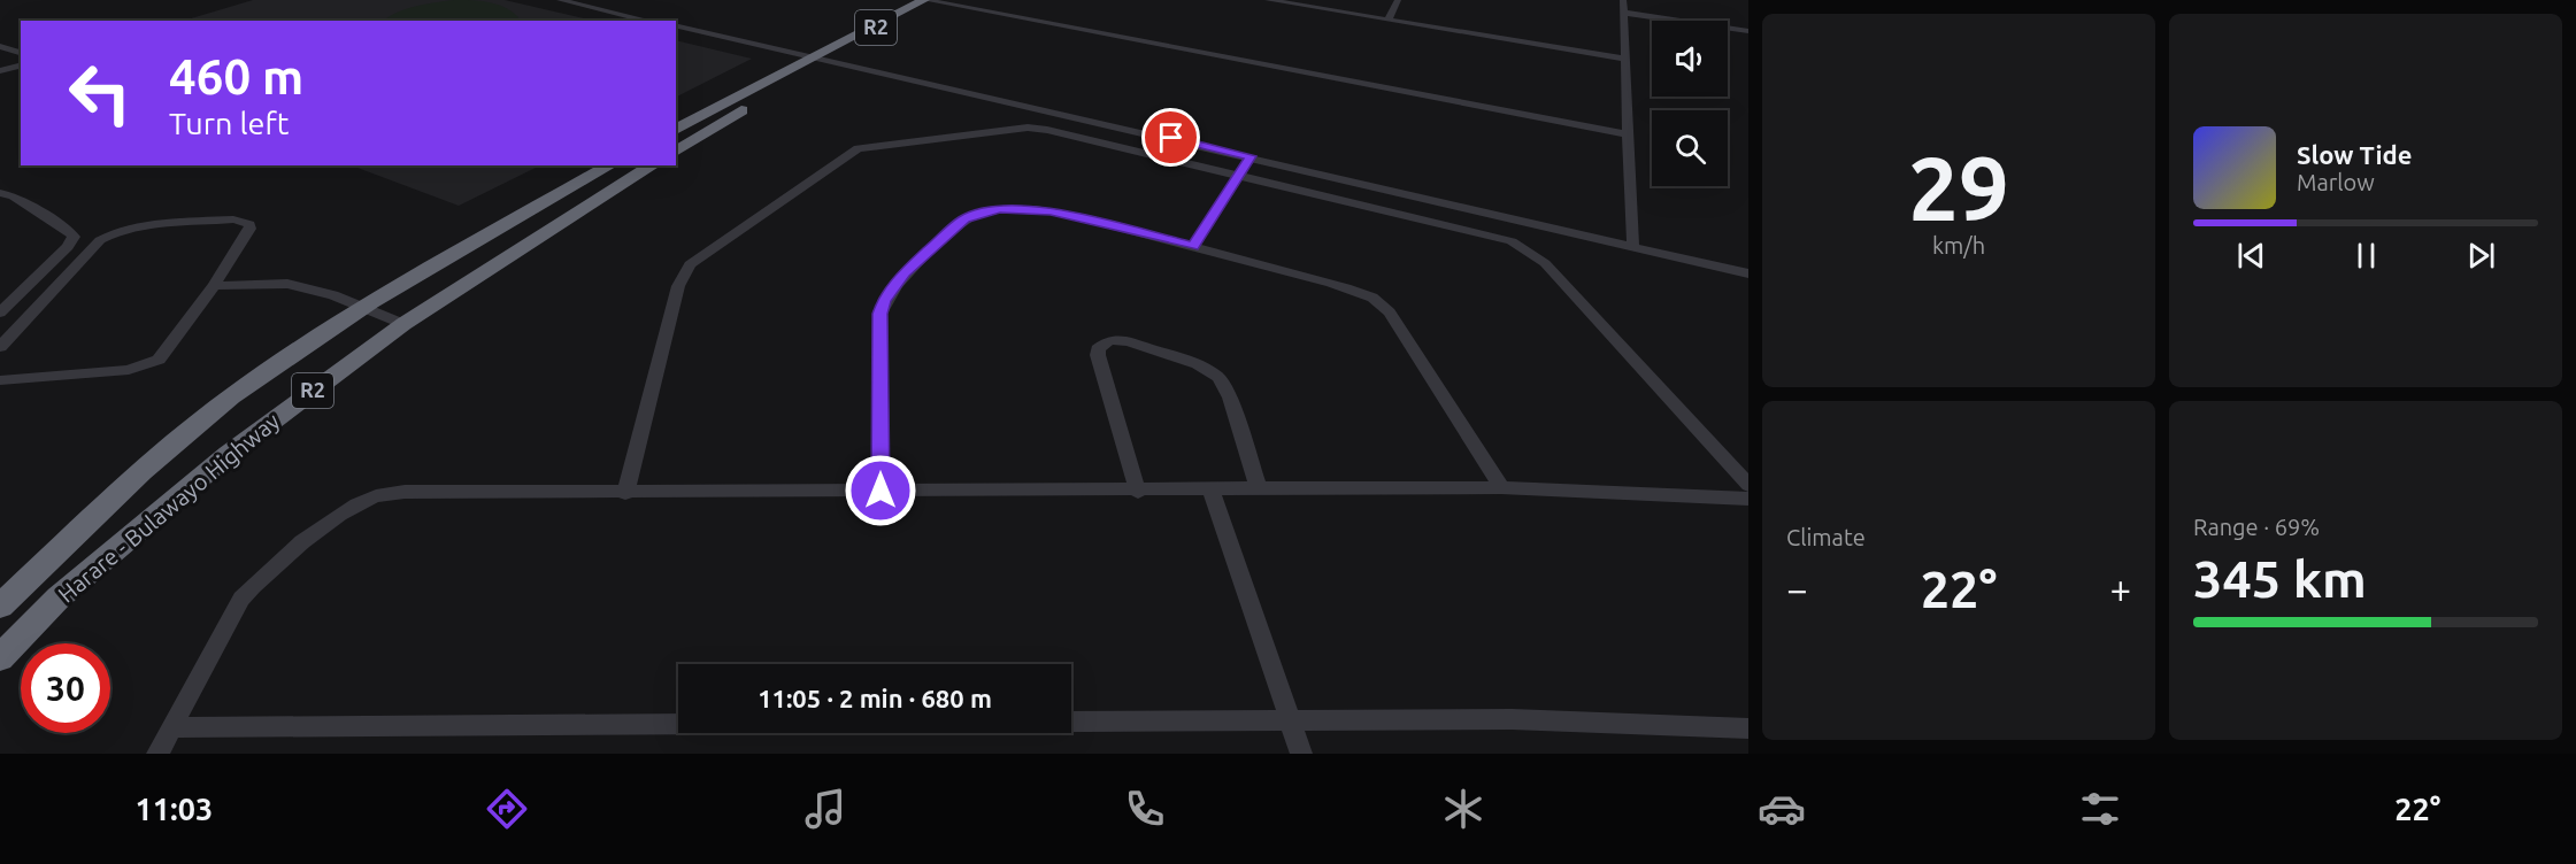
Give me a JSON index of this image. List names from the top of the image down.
{
  "streets": {
    "highway": ["R2", "Harare - Bulawayo Highway"]
  },
  "page": {
    "tile": [
      ["29", "km/h"],
      "Climate",
      ["Range · 69%", "345 km"]
    ],
    "turn": ["460 m", "Turn left"],
    "song": ["Slow Tide", "Marlow"],
    "heat": ["−", "22°", "+"],
    "limit": "30",
    "trip": "11:05 · 2 min · 680 m",
    "tabs": ["11:03", "22°"]
  }
}
